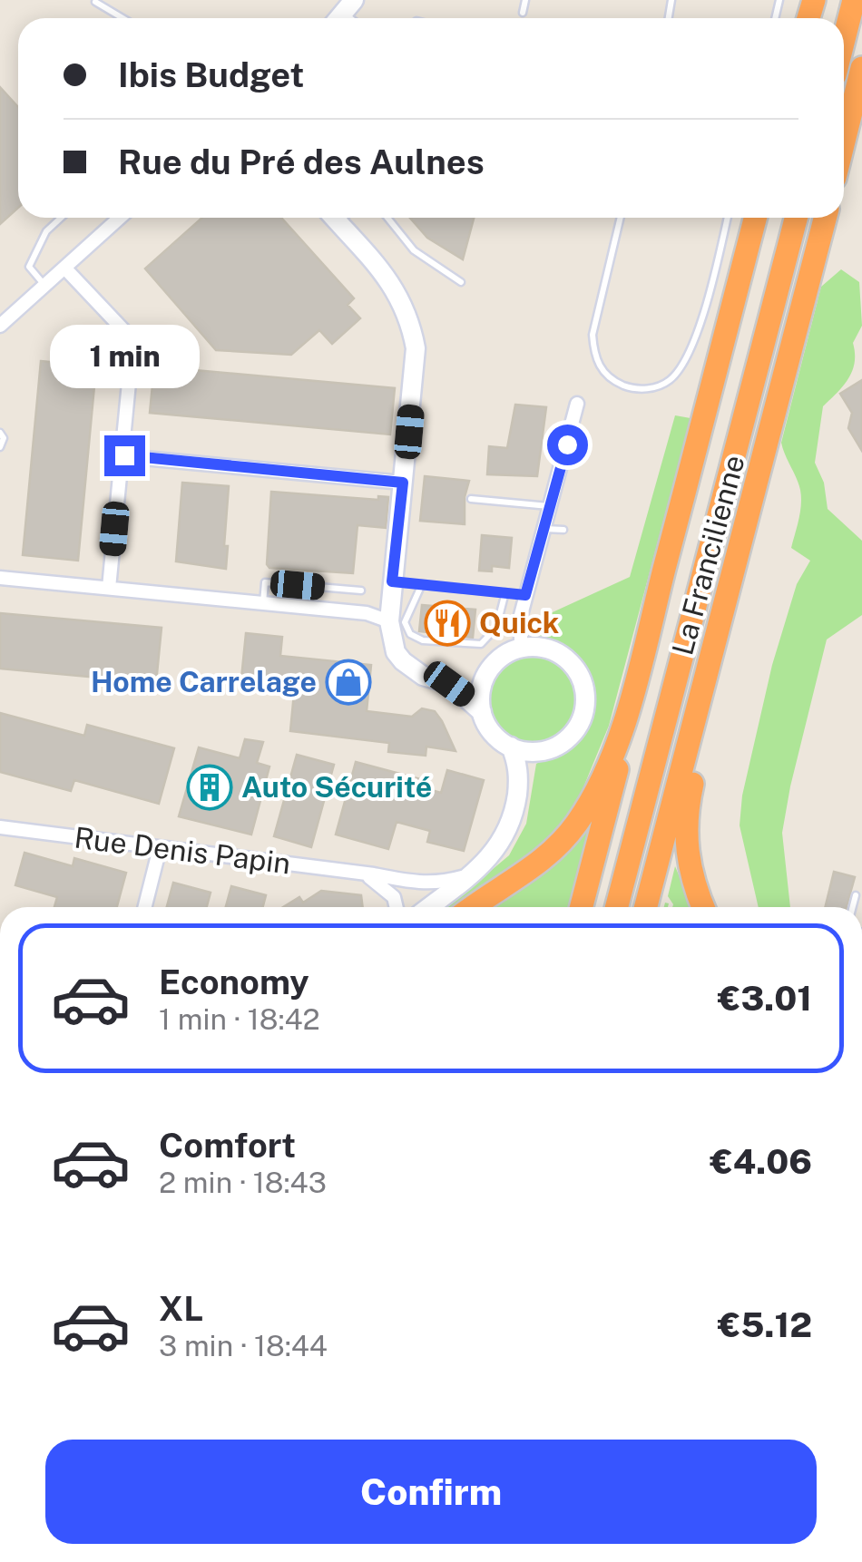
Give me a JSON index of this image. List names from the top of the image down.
{
  "streets": {
    "highway": ["La Francilienne"],
    "street": ["Rue Denis Papin"]
  },
  "places": {
    "restaurant": ["Quick"],
    "shop": ["Home Carrelage"],
    "building": ["Auto Sécurité"]
  },
  "page": {
    "banner": ["Ibis Budget", "Rue du Pré des Aulnes"],
    "bubble": "1 min",
    "list": [
      {
        "name": "Economy",
        "note": "1 min · 18:42",
        "value": "€3.01"
      },
      {
        "name": "Comfort",
        "note": "2 min · 18:43",
        "value": "€4.06"
      },
      {
        "name": "XL",
        "note": "3 min · 18:44",
        "value": "€5.12"
      }
    ],
    "buttons": "Confirm"
  }
}
